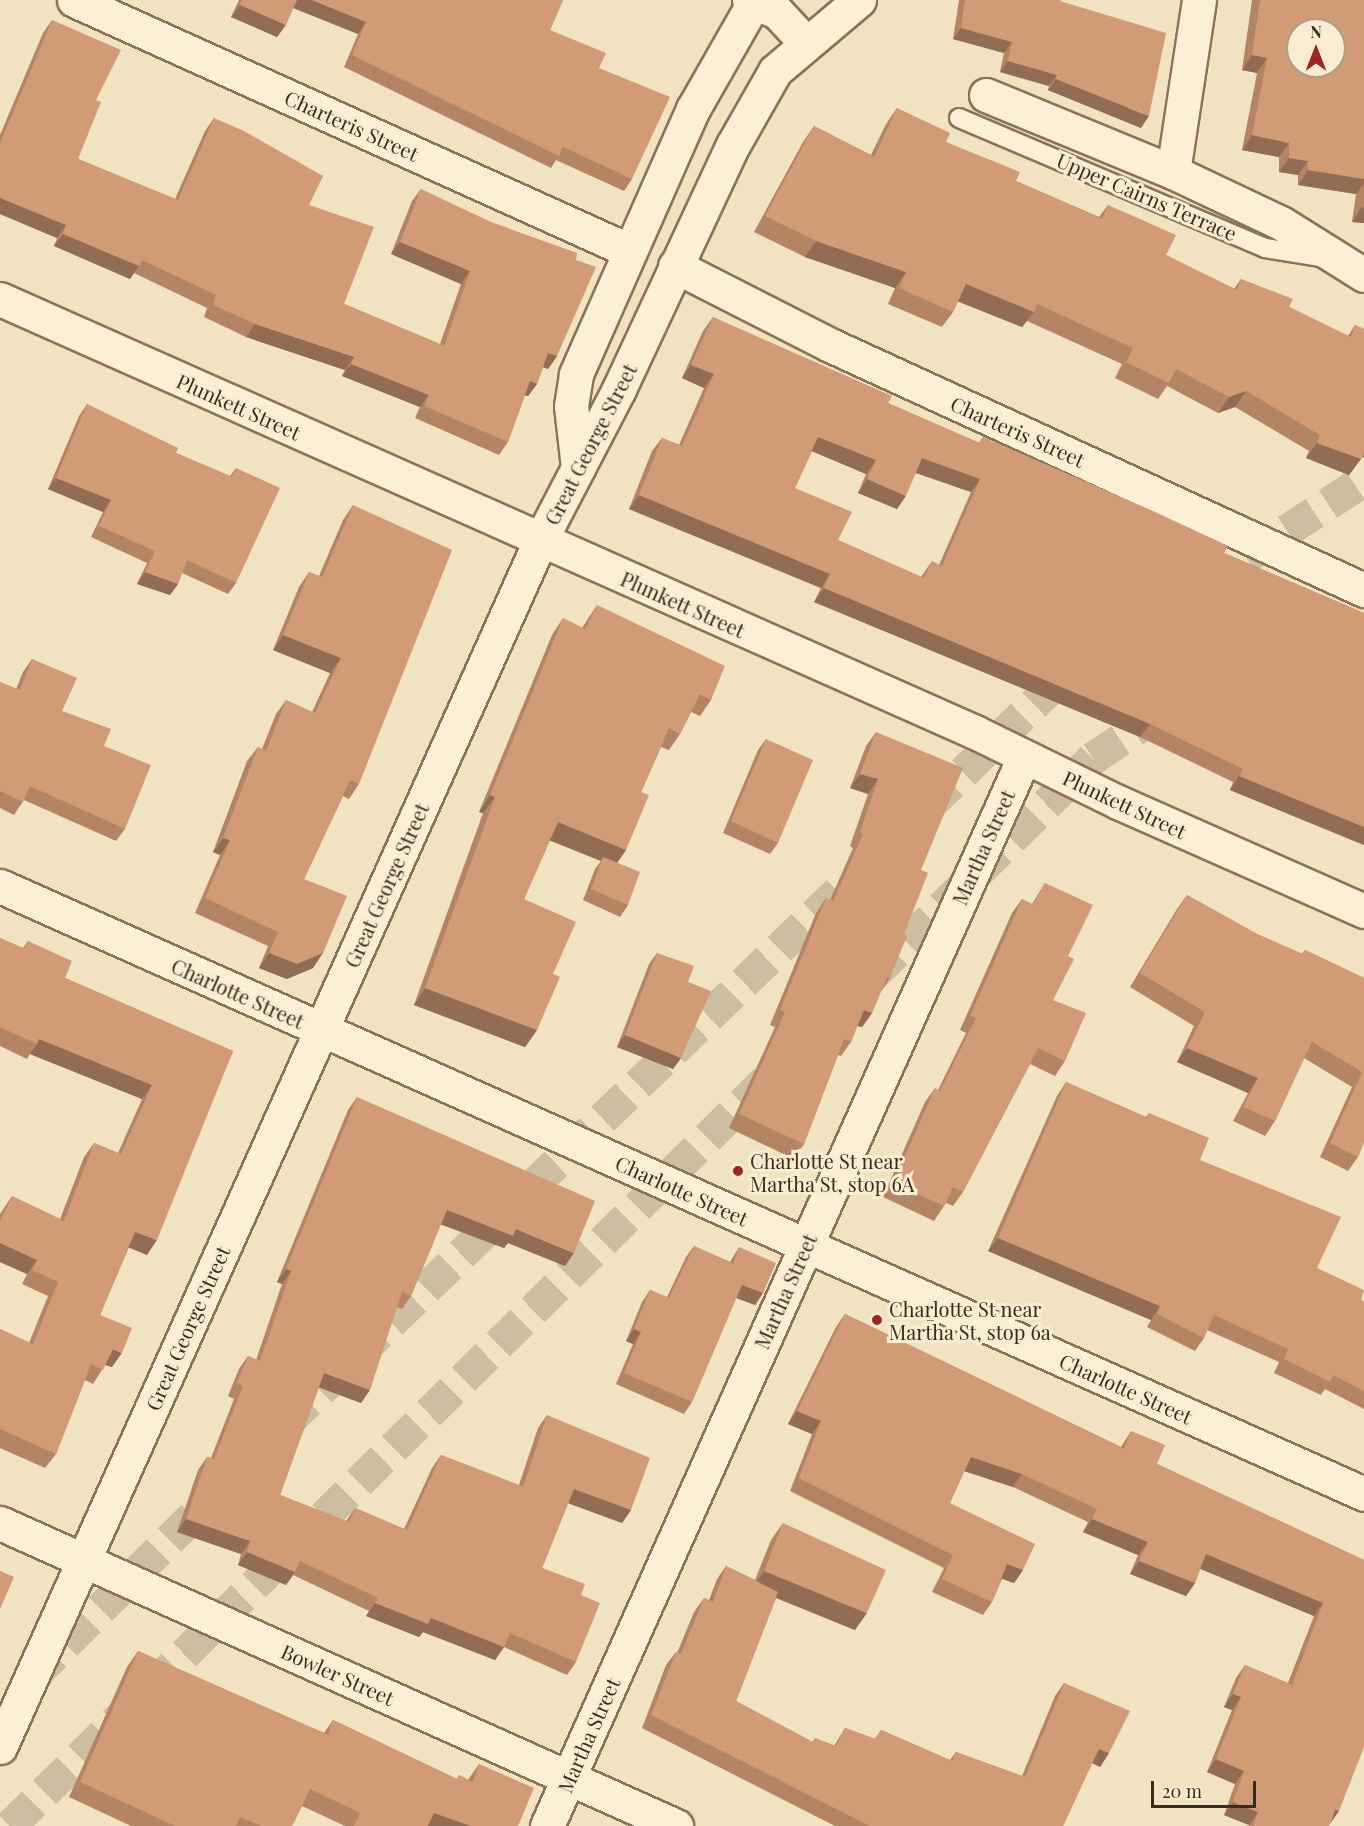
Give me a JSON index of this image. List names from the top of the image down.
{
  "streets": {
    "street": [
      "Charteris Street",
      "Upper Cairns Terrace",
      "Plunkett Street",
      "Great George Street",
      "Martha Street",
      "Charlotte Street",
      "Bowler Street"
    ]
  },
  "crossings": [
    ["Charteris Street", "Great George Street"],
    ["Plunkett Street", "Great George Street"],
    ["Plunkett Street", "Martha Street"],
    ["Great George Street", "Charlotte Street"],
    ["Great George Street", "Bowler Street"],
    ["Martha Street", "Charlotte Street"],
    ["Martha Street", "Bowler Street"]
  ],
  "places": ["Charlotte St near Martha St, stop 6A", "Charlotte St near Martha St, stop 6a"],
  "scale_bar": "20 m",
  "north": "top"
}
